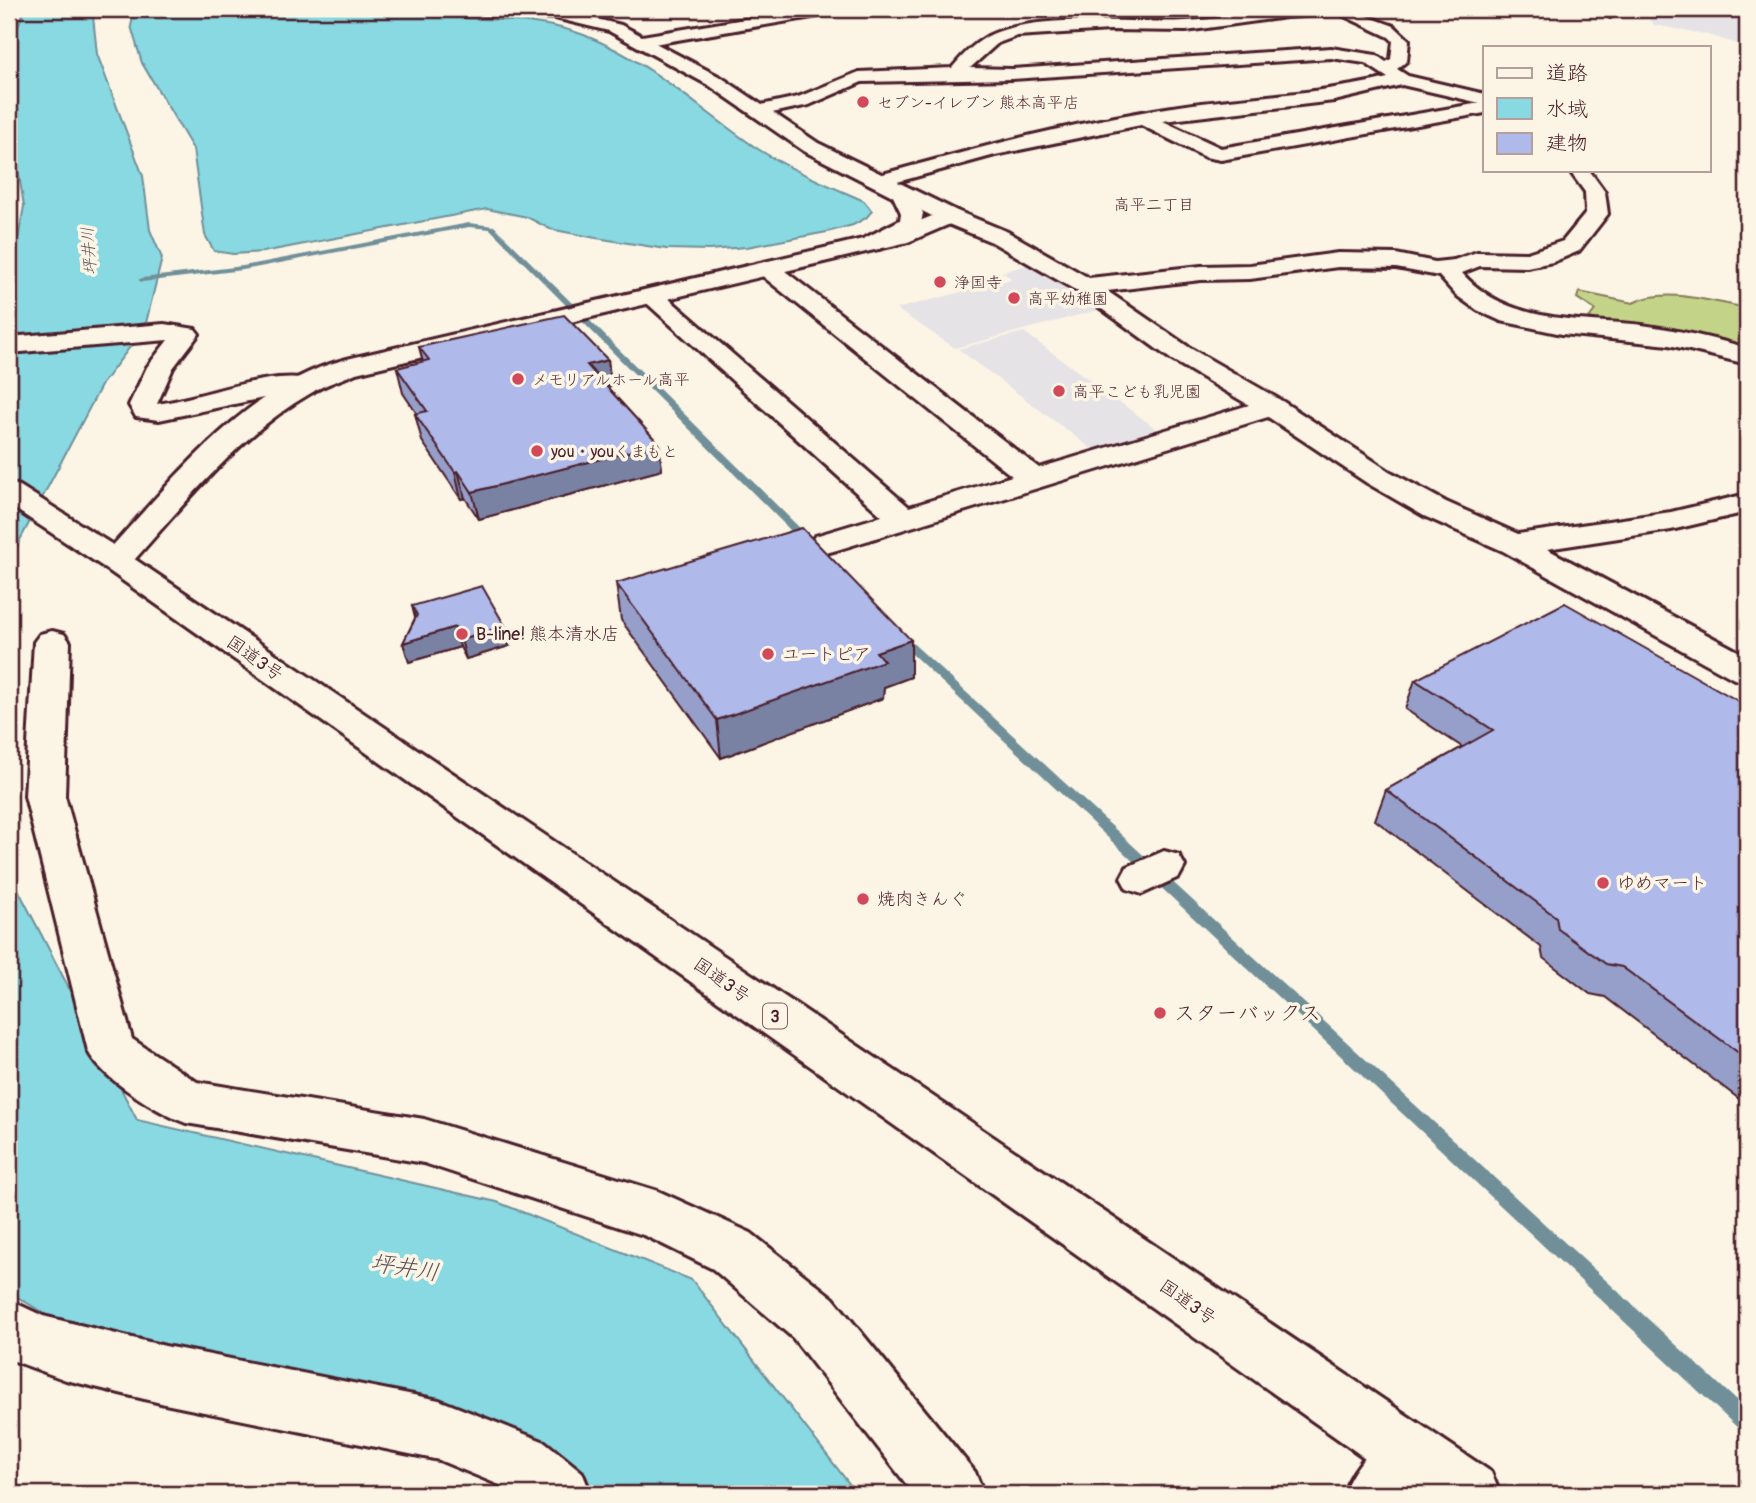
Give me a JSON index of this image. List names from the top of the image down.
{
  "streets": {
    "main road": ["国道3号", "3"]
  },
  "districts": ["高平二丁目"],
  "water": ["坪井川"],
  "places": [
    "セブン-イレブン 熊本高平店",
    "浄国寺",
    "高平幼稚園",
    "メモリアルホール高平",
    "高平こども乳児園",
    "you・youくまもと",
    "B-line! 熊本清水店",
    "ユートピア",
    "ゆめマート",
    "焼肉きんぐ",
    "スターバックス"
  ],
  "legend": ["道路", "水域", "建物"]
}
